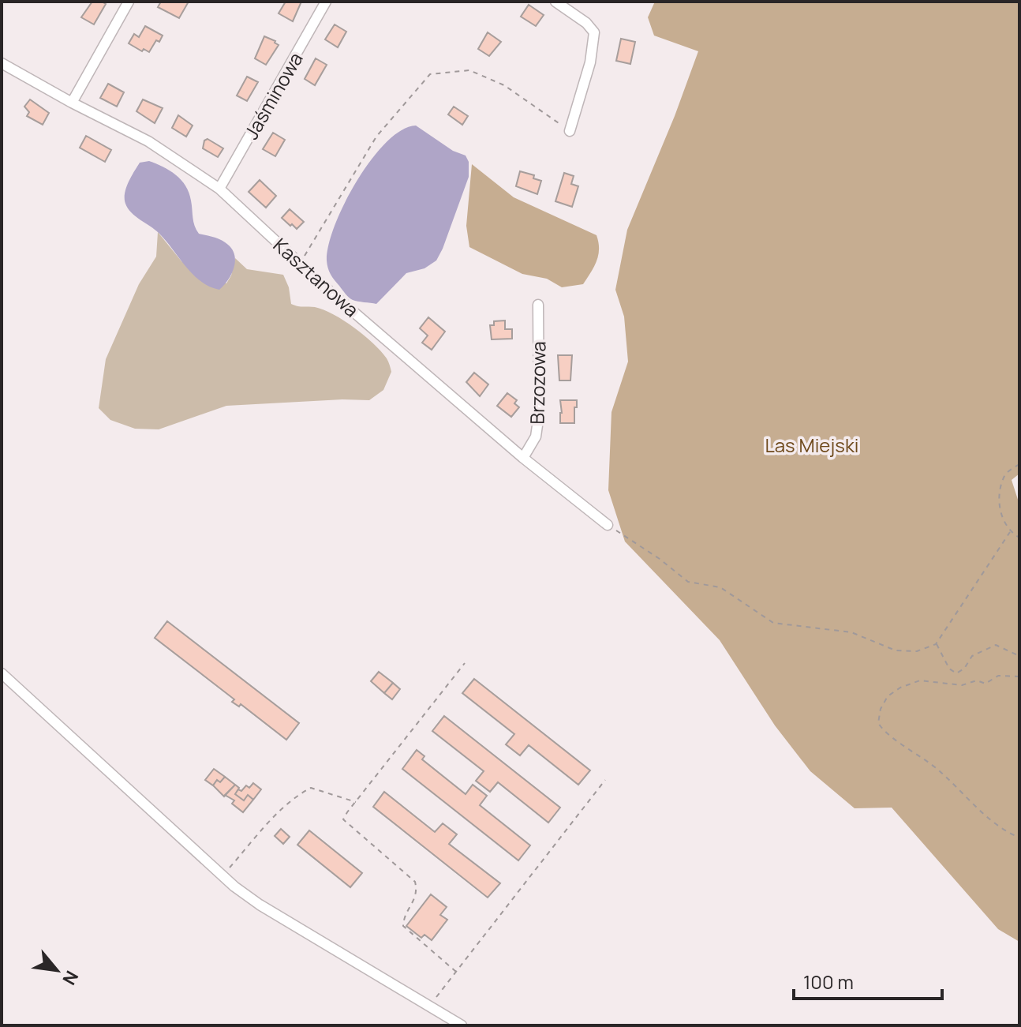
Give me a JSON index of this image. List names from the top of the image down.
{
  "streets": {
    "street": ["Jaśminowa", "Kasztanowa", "Brzozowa"]
  },
  "crossings": [
    ["Jaśminowa", "Kasztanowa"],
    ["Kasztanowa", "Brzozowa"]
  ],
  "parks": ["Las Miejski"],
  "scale_bar": "100 m",
  "north": "bottom right"
}
